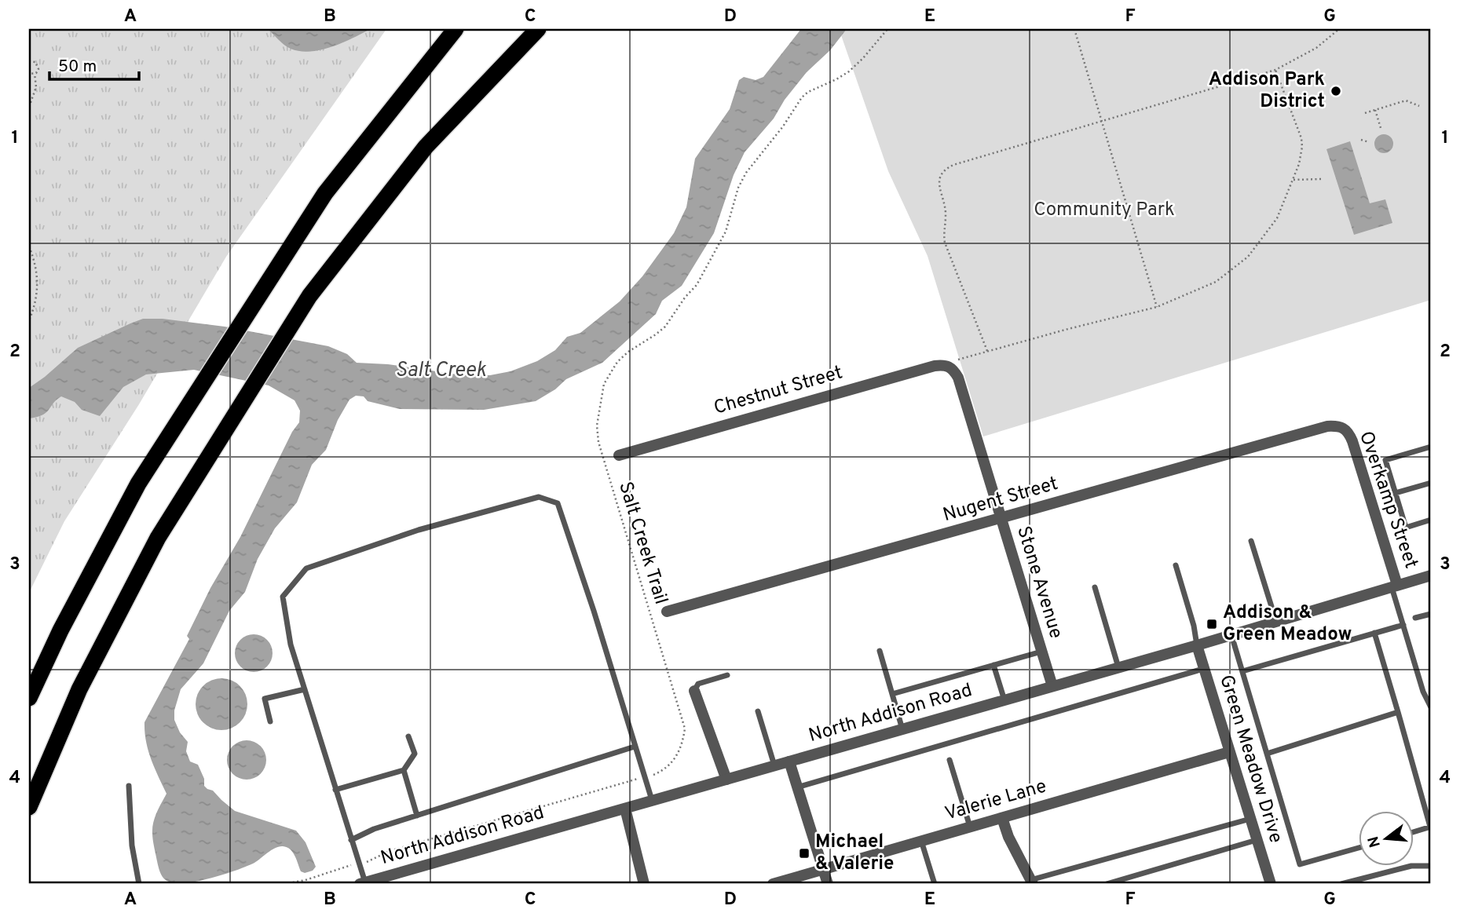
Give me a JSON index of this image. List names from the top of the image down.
{
  "streets": {
    "street": [
      "Chestnut Street",
      "Nugent Street",
      "Overkamp Street",
      "Stone Avenue",
      "North Addison Road",
      "Green Meadow Drive",
      "Valerie Lane"
    ],
    "path": ["Salt Creek Trail"]
  },
  "crossings": [
    ["Chestnut Street", "Stone Avenue"],
    ["Nugent Street", "Overkamp Street"],
    ["Nugent Street", "Stone Avenue"],
    ["Overkamp Street", "North Addison Road"],
    ["Stone Avenue", "North Addison Road"],
    ["North Addison Road", "Green Meadow Drive"],
    ["Green Meadow Drive", "Valerie Lane"]
  ],
  "water": ["Salt Creek"],
  "parks": ["Community Park"],
  "places": {
    "other": ["Addison Park District"],
    "transit": ["Addison & Green Meadow", "Michael & Valerie"]
  },
  "scale_bar": "50 m",
  "north": "left",
  "grid": {
    "columns": [
      "A",
      "B",
      "C",
      "D",
      "E",
      "F",
      "G"
    ],
    "rows": [
      "1",
      "2",
      "3",
      "4"
    ]
  }
}
